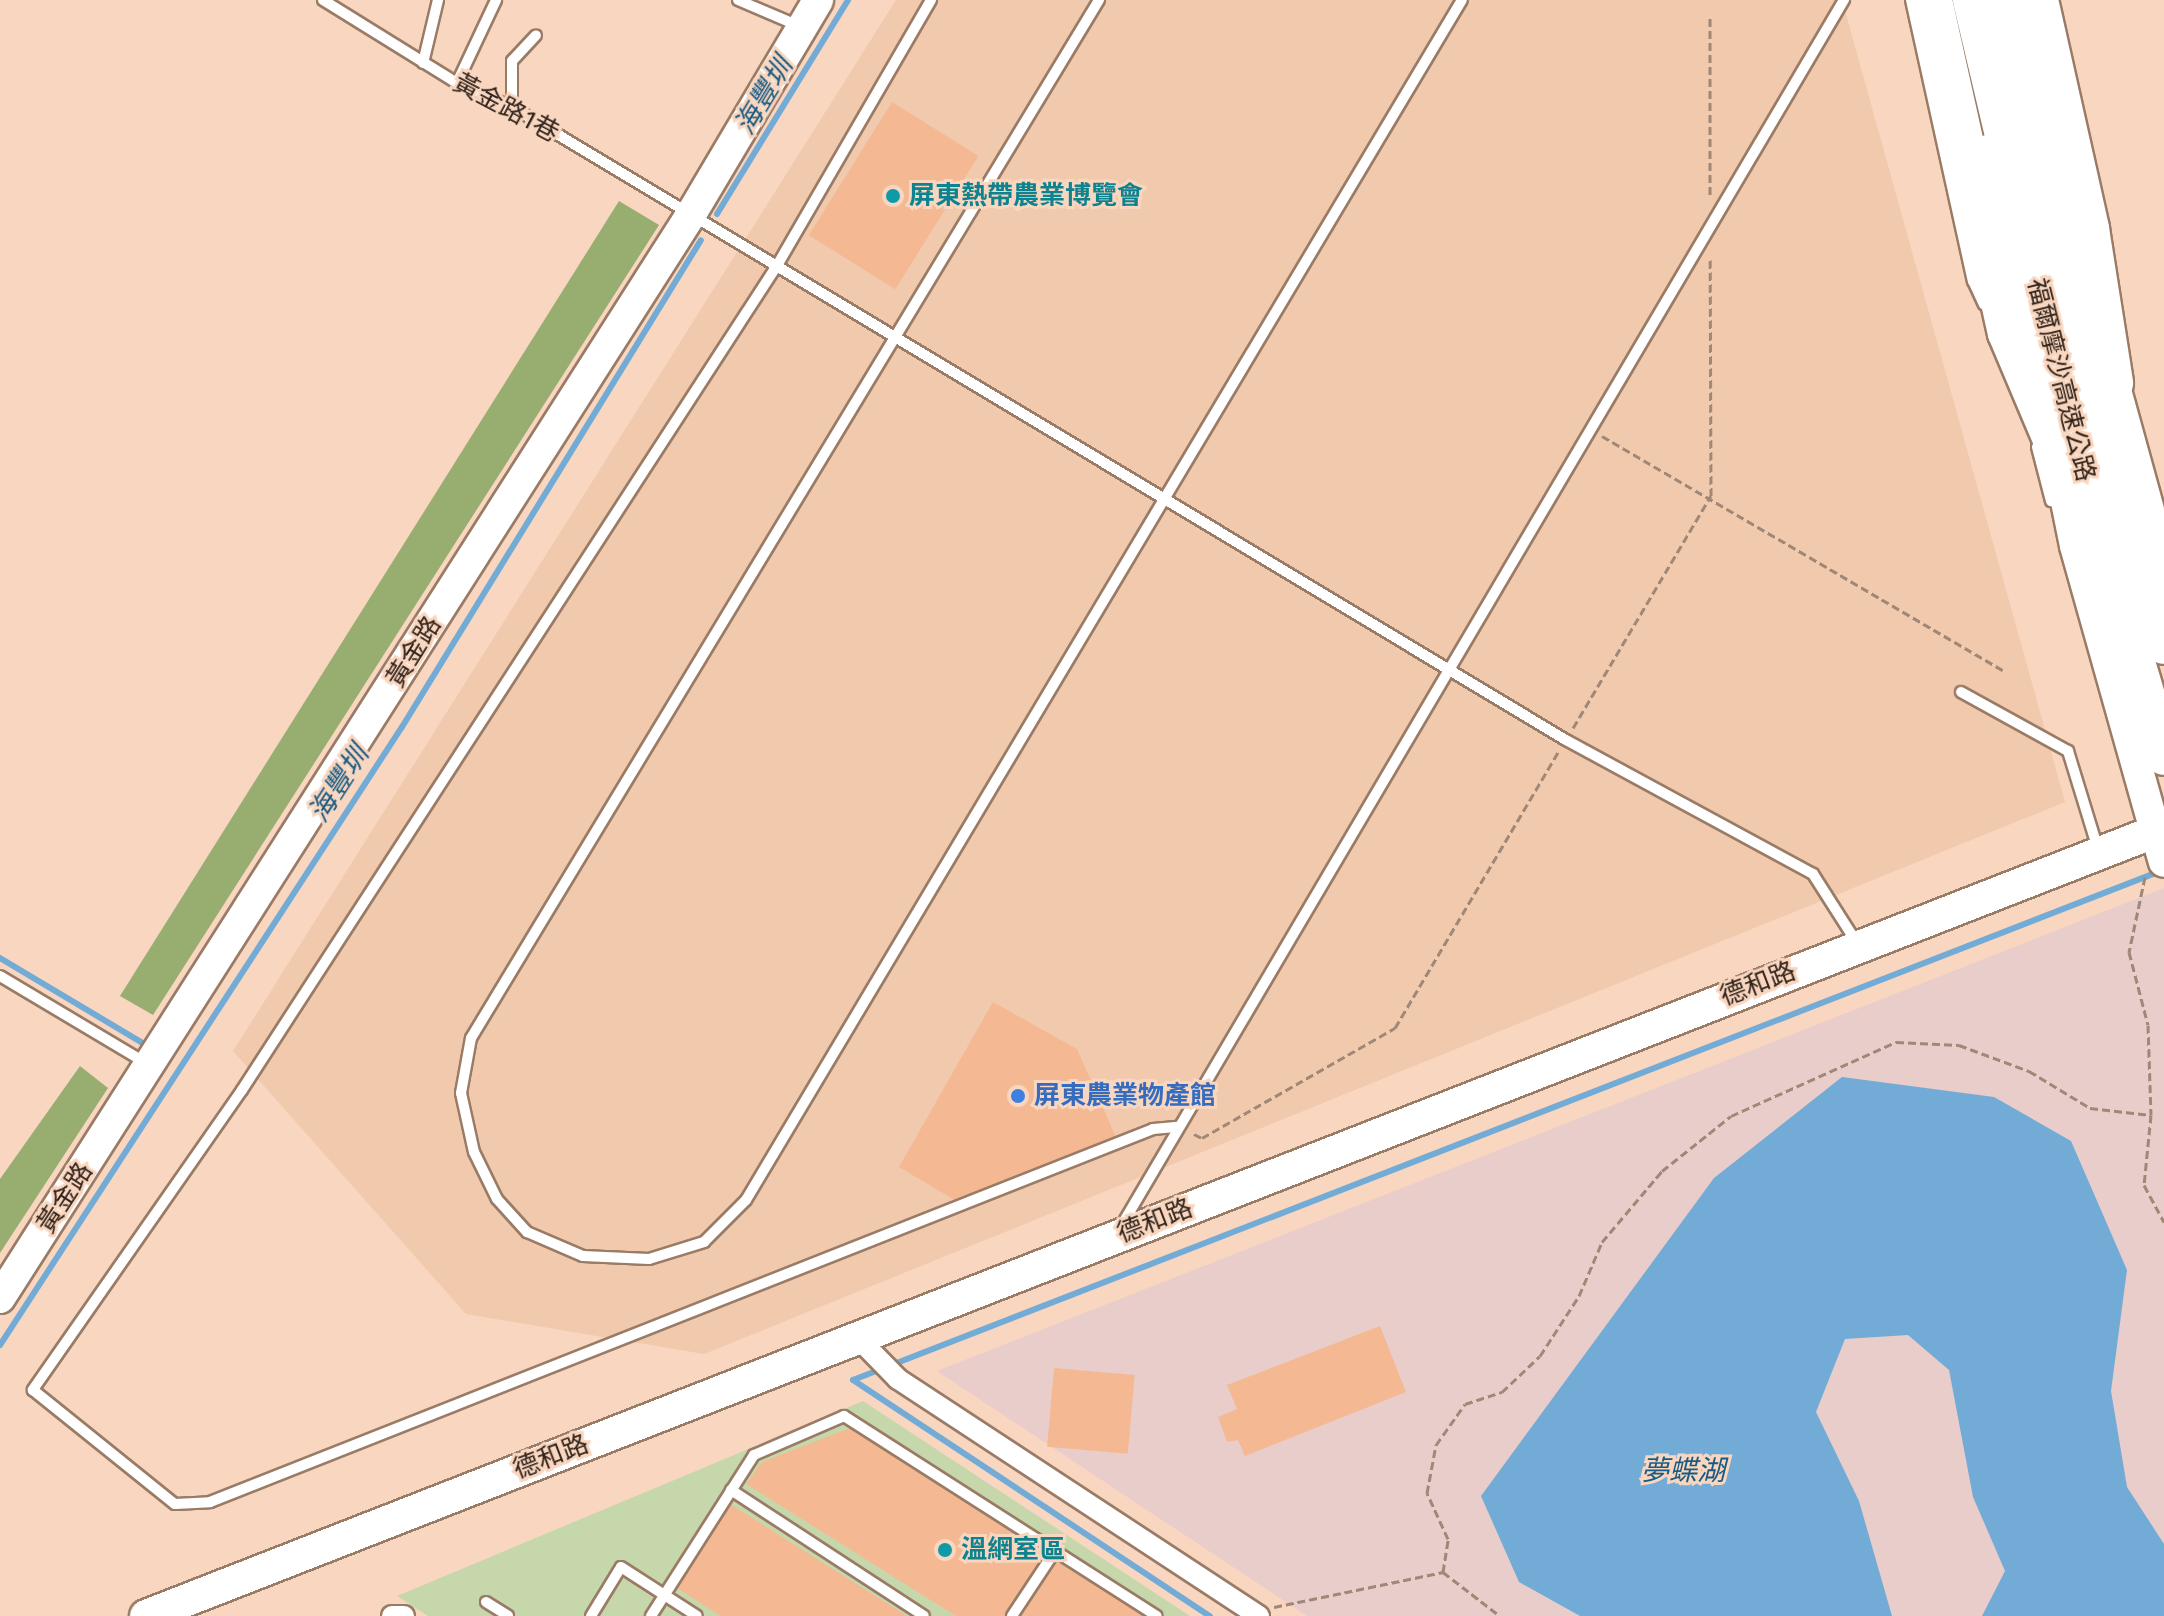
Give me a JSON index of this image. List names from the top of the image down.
{
  "streets": {
    "highway": ["福爾摩沙高速公路"],
    "main road": ["德和路"],
    "street": ["黃金路"],
    "lane": ["黃金路1巷"]
  },
  "crossings": [
    ["黃金路1巷", "黃金路"],
    ["黃金路1巷", "德和路"]
  ],
  "water": ["海豐圳", "夢蝶湖"],
  "places": ["屏東熱帶農業博覽會", "屏東農業物產館", "溫網室區"]
}
